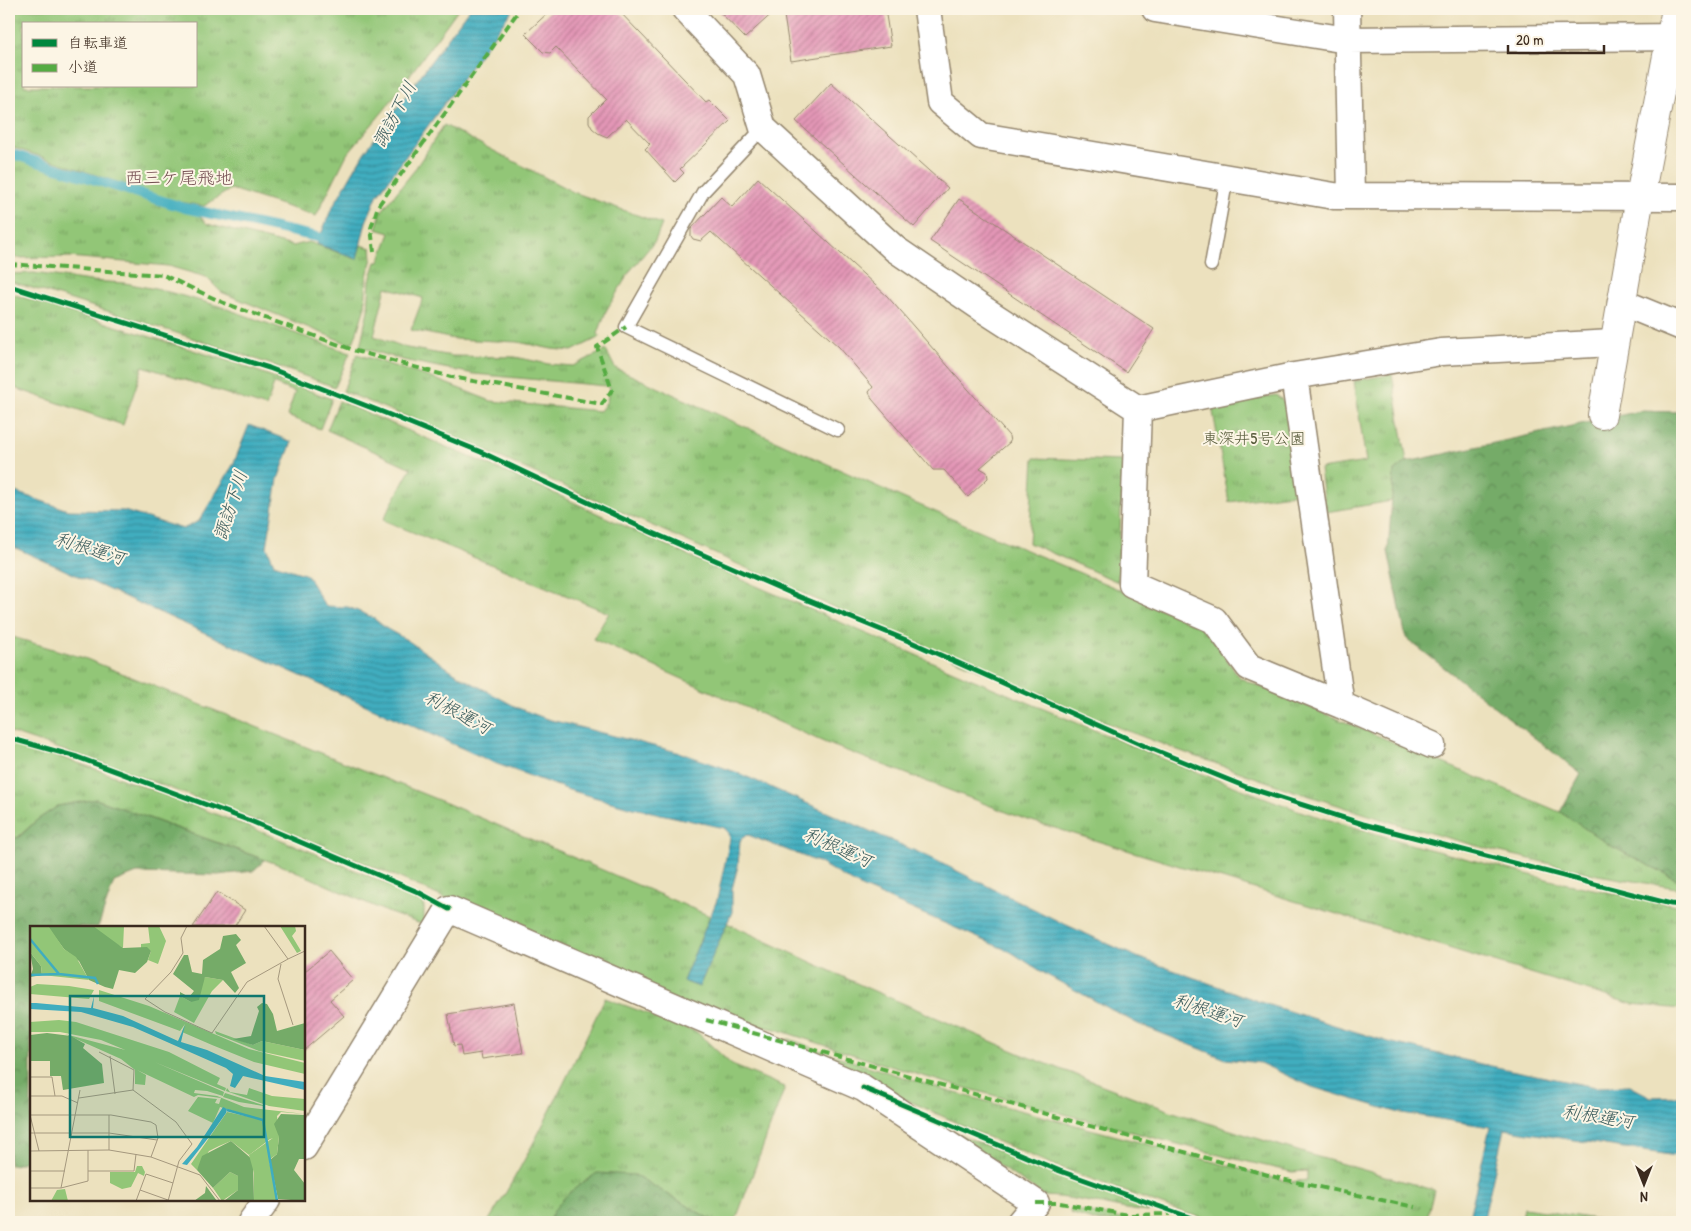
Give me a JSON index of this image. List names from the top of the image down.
{
  "districts": ["西三ケ尾飛地"],
  "water": ["諏訪下川", "利根運河"],
  "parks": ["東深井5号公園"],
  "legend": ["自転車道", "小道"],
  "scale_bar": "20 m",
  "north": "bottom"
}
